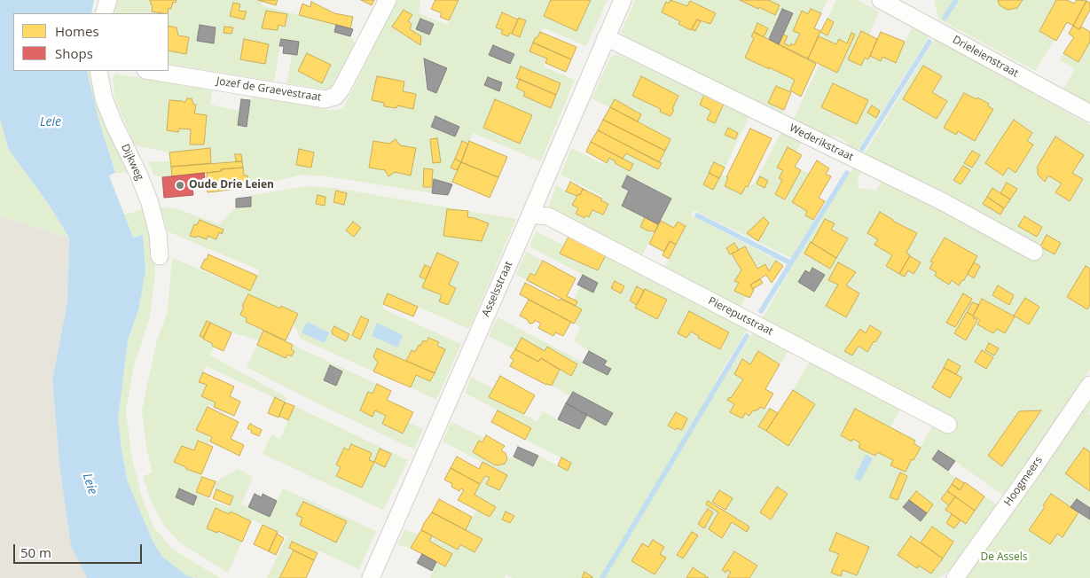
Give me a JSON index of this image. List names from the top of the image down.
{
  "streets": {
    "street": [
      "Drieleienstraat",
      "Jozef de Graevestraat",
      "Wederikstraat",
      "Dijkweg",
      "Asselsstraat",
      "Piereputstraat",
      "Hoogmeers"
    ]
  },
  "crossings": [
    ["Wederikstraat", "Asselsstraat"],
    ["Asselsstraat", "Piereputstraat"]
  ],
  "water": ["Leie"],
  "parks": ["De Assels"],
  "places": ["Oude Drie Leien"],
  "legend": ["Homes", "Shops"],
  "scale_bar": "50 m"
}
